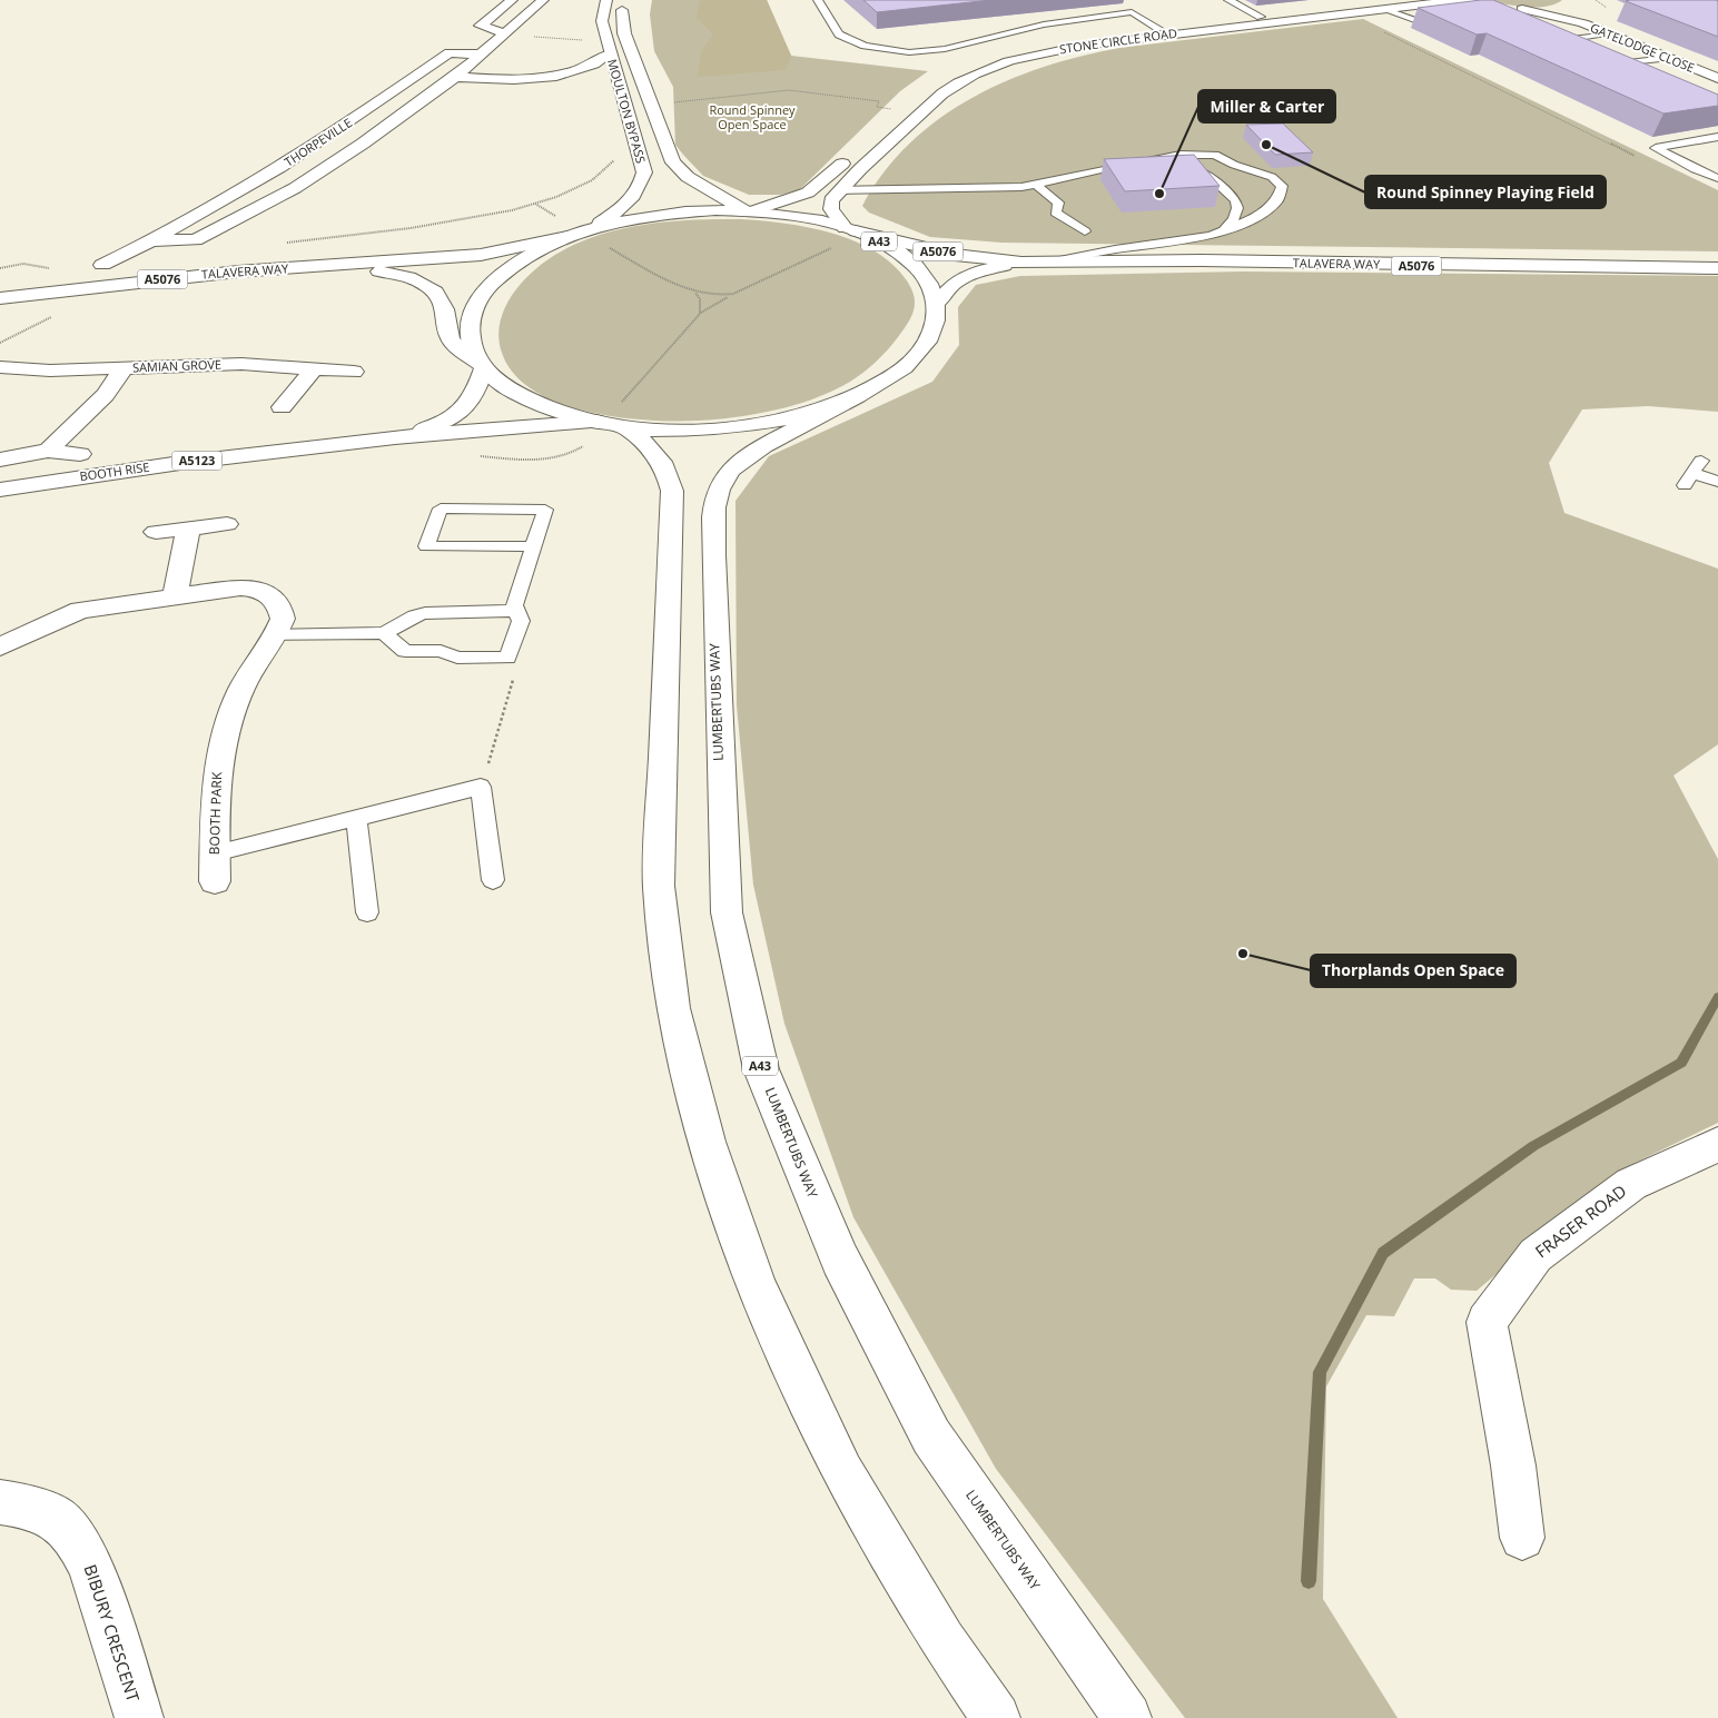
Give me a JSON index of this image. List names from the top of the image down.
{
  "streets": {
    "main road": [
      "STONE CIRCLE ROAD",
      "GATELODGE CLOSE",
      "MOULTON BYPASS",
      "THORPEVILLE",
      "A43",
      "A5076",
      "TALAVERA WAY",
      "SAMIAN GROVE",
      "A5123",
      "BOOTH RISE",
      "LUMBERTUBS WAY",
      "BOOTH PARK",
      "FRASER ROAD",
      "BIBURY CRESCENT"
    ]
  },
  "crossings": [
    ["STONE CIRCLE ROAD", "GATELODGE CLOSE"],
    ["MOULTON BYPASS", "A43"],
    ["A43", "TALAVERA WAY"],
    ["A43", "BOOTH RISE"],
    ["A43", "LUMBERTUBS WAY"],
    ["TALAVERA WAY", "BOOTH RISE"]
  ],
  "parks": ["Round Spinney Open Space"],
  "places": ["Round Spinney Playing Field", "Miller & Carter", "Thorplands Open Space"]
}
